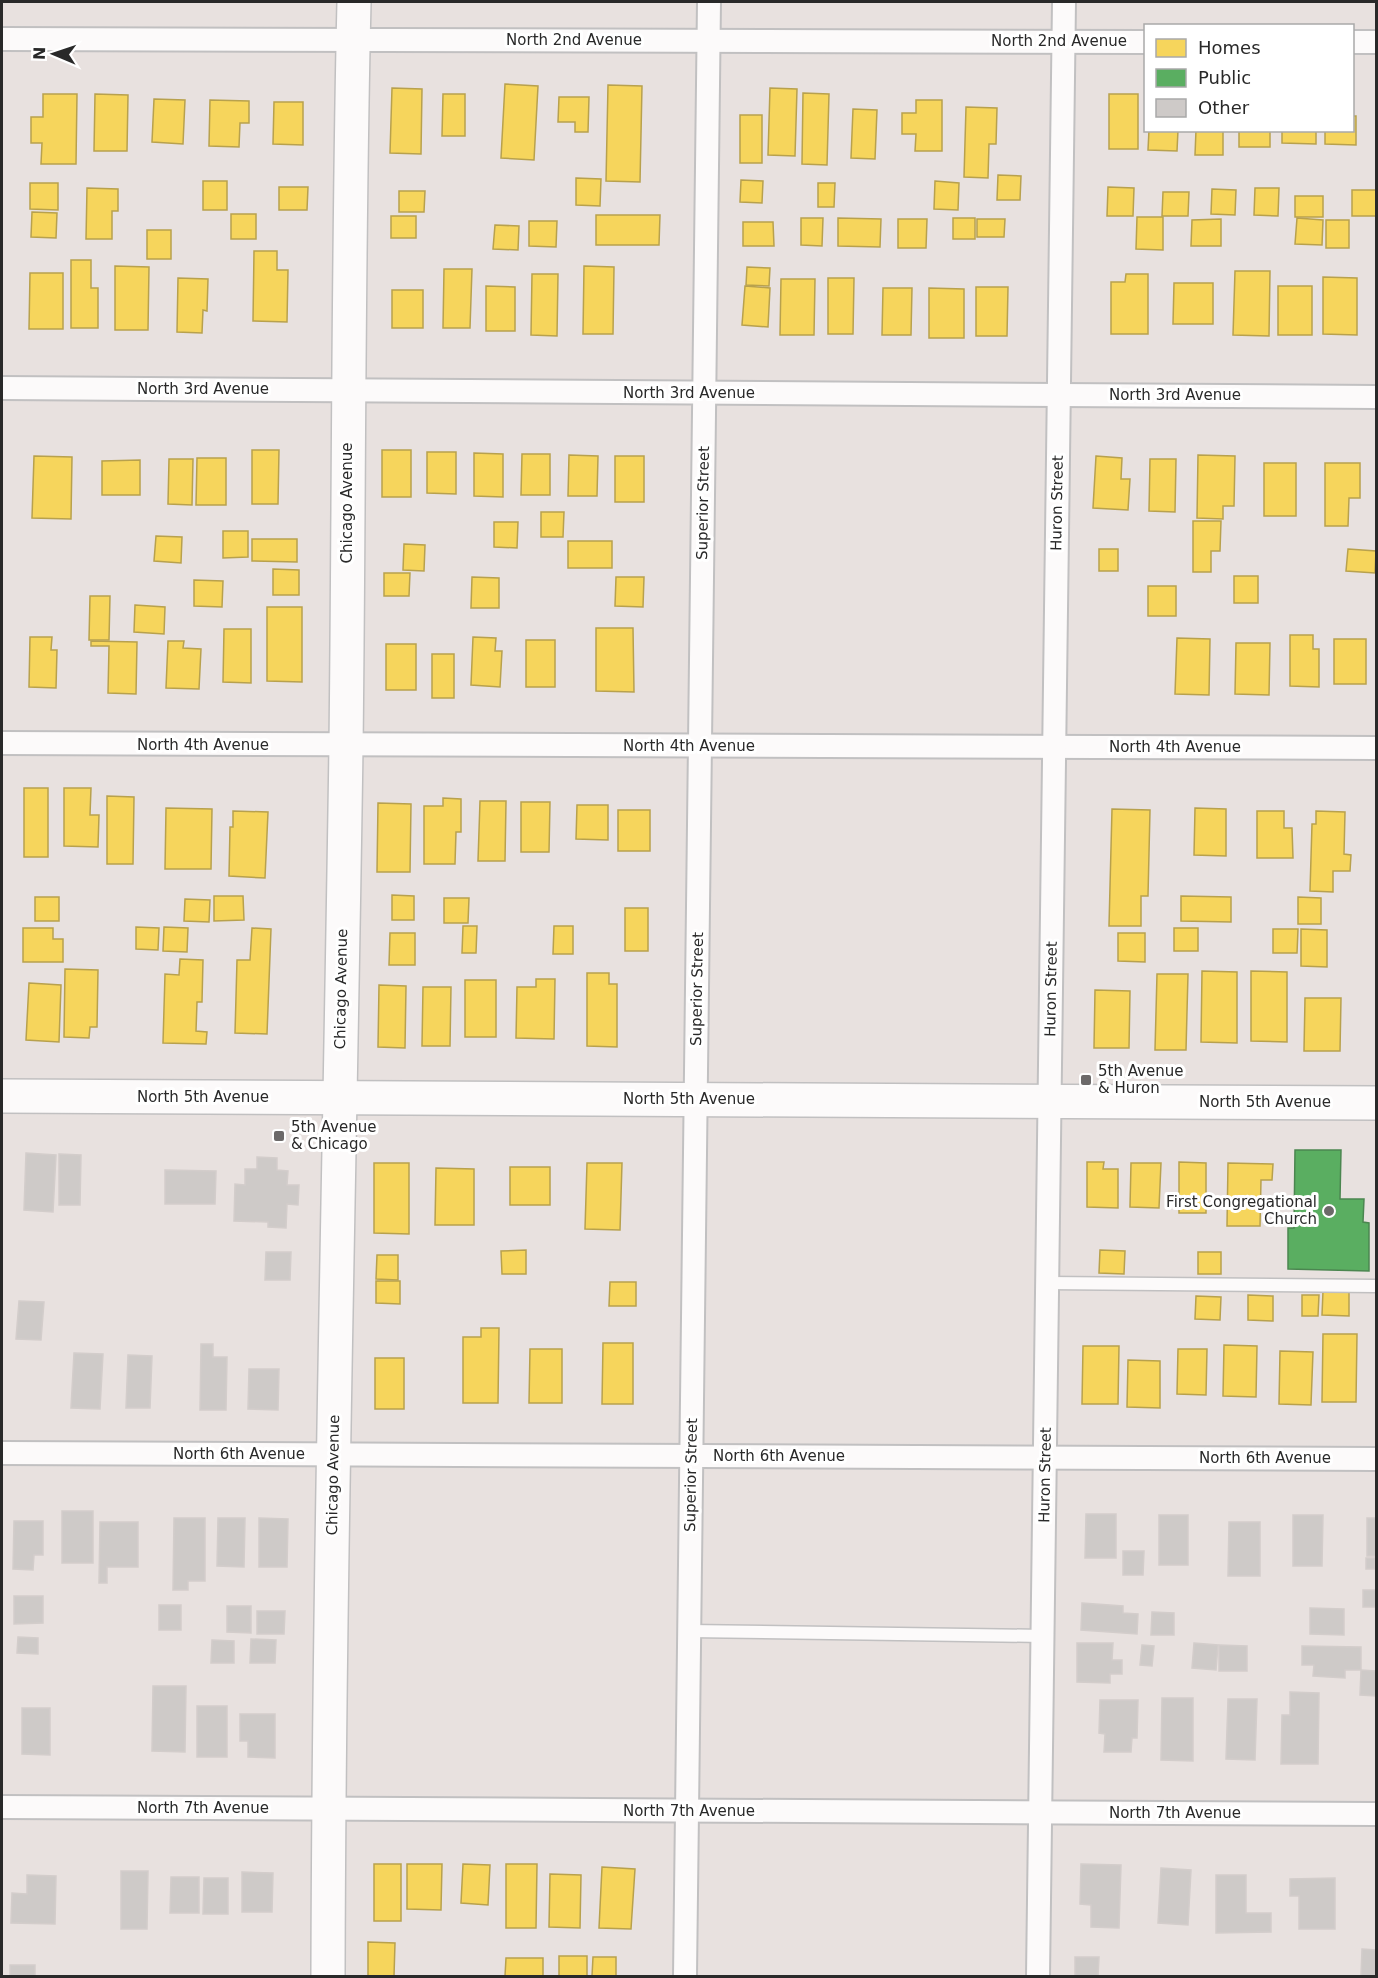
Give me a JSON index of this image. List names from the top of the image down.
{
  "streets": {
    "main road": ["Chicago Avenue", "North 5th Avenue"],
    "street": [
      "North 2nd Avenue",
      "North 3rd Avenue",
      "Superior Street",
      "Huron Street",
      "North 4th Avenue",
      "North 6th Avenue",
      "North 7th Avenue"
    ]
  },
  "crossings": [
    ["North 2nd Avenue", "Chicago Avenue"],
    ["North 2nd Avenue", "Superior Street"],
    ["North 2nd Avenue", "Huron Street"],
    ["North 3rd Avenue", "Chicago Avenue"],
    ["North 3rd Avenue", "Superior Street"],
    ["North 3rd Avenue", "Huron Street"],
    ["Chicago Avenue", "North 4th Avenue"],
    ["Chicago Avenue", "North 5th Avenue"],
    ["Chicago Avenue", "North 6th Avenue"],
    ["Chicago Avenue", "North 7th Avenue"],
    ["Superior Street", "North 4th Avenue"],
    ["Superior Street", "North 5th Avenue"],
    ["Superior Street", "North 6th Avenue"],
    ["Superior Street", "North 7th Avenue"],
    ["Huron Street", "North 4th Avenue"],
    ["Huron Street", "North 5th Avenue"],
    ["Huron Street", "North 6th Avenue"],
    ["Huron Street", "North 7th Avenue"]
  ],
  "places": {
    "transit": ["5th Avenue & Huron", "5th Avenue & Chicago"],
    "other": ["First Congregational Church"]
  },
  "legend": ["Homes", "Public", "Other"],
  "north": "left"
}
